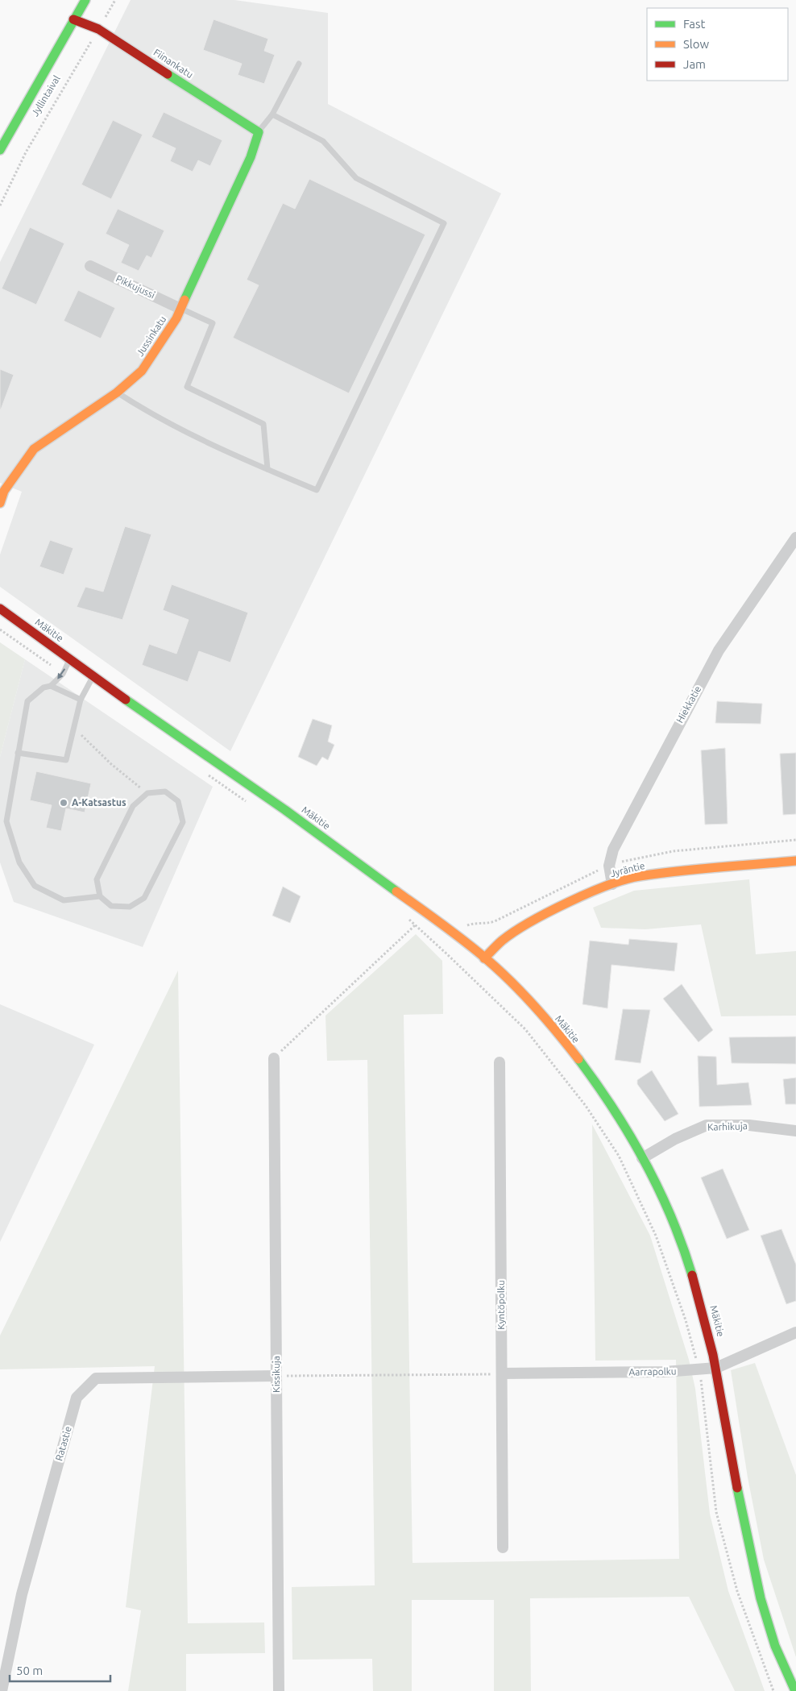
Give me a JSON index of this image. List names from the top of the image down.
{
  "streets": {
    "street": [
      "Fiinankatu",
      "Jyllintaival",
      "Pikkujussi",
      "Jussinkatu",
      "Mäkitie",
      "Hiekkatie",
      "Jyräntie",
      "Karhikuja",
      "Kyntöpolku",
      "Aarrapolku",
      "Kissikuja",
      "Ratastie"
    ]
  },
  "crossings": [
    ["Fiinankatu", "Jyllintaival"],
    ["Fiinankatu", "Jussinkatu"],
    ["Pikkujussi", "Jussinkatu"],
    ["Mäkitie", "Jyräntie"],
    ["Mäkitie", "Karhikuja"],
    ["Mäkitie", "Aarrapolku"],
    ["Hiekkatie", "Jyräntie"],
    ["Kyntöpolku", "Aarrapolku"],
    ["Kissikuja", "Ratastie"]
  ],
  "places": ["A-Katsastus"],
  "legend": ["Fast", "Slow", "Jam"],
  "scale_bar": "50 m"
}
